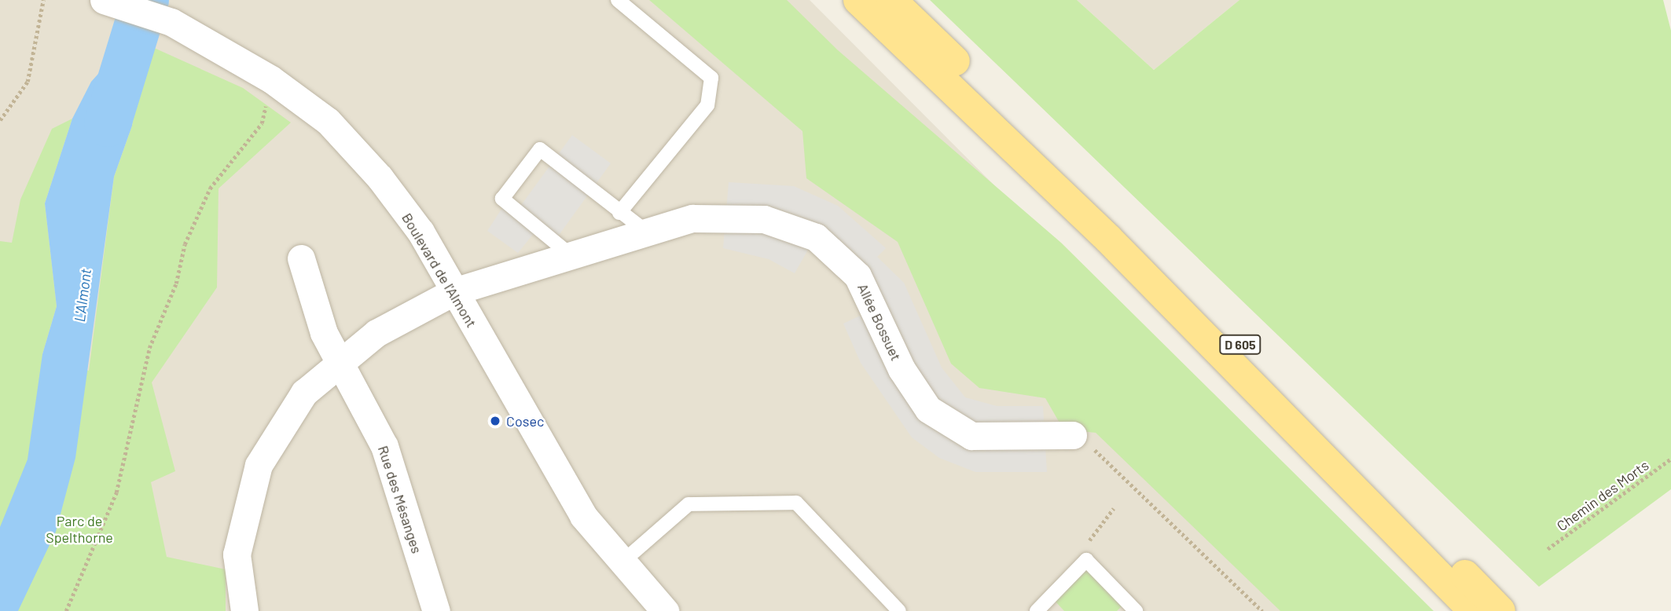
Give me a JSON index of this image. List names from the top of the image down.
{
  "streets": {
    "main road": ["D 605"],
    "street": ["Boulevard de l'Almont", "Allée Bossuet", "Rue des Mésanges"],
    "path": ["Chemin des Morts"]
  },
  "crossings": [
    ["Boulevard de l'Almont", "Allée Bossuet"],
    ["Allée Bossuet", "Rue des Mésanges"]
  ],
  "water": ["L'Almont"],
  "parks": ["Parc de Spelthorne"],
  "places": ["Cosec"]
}
